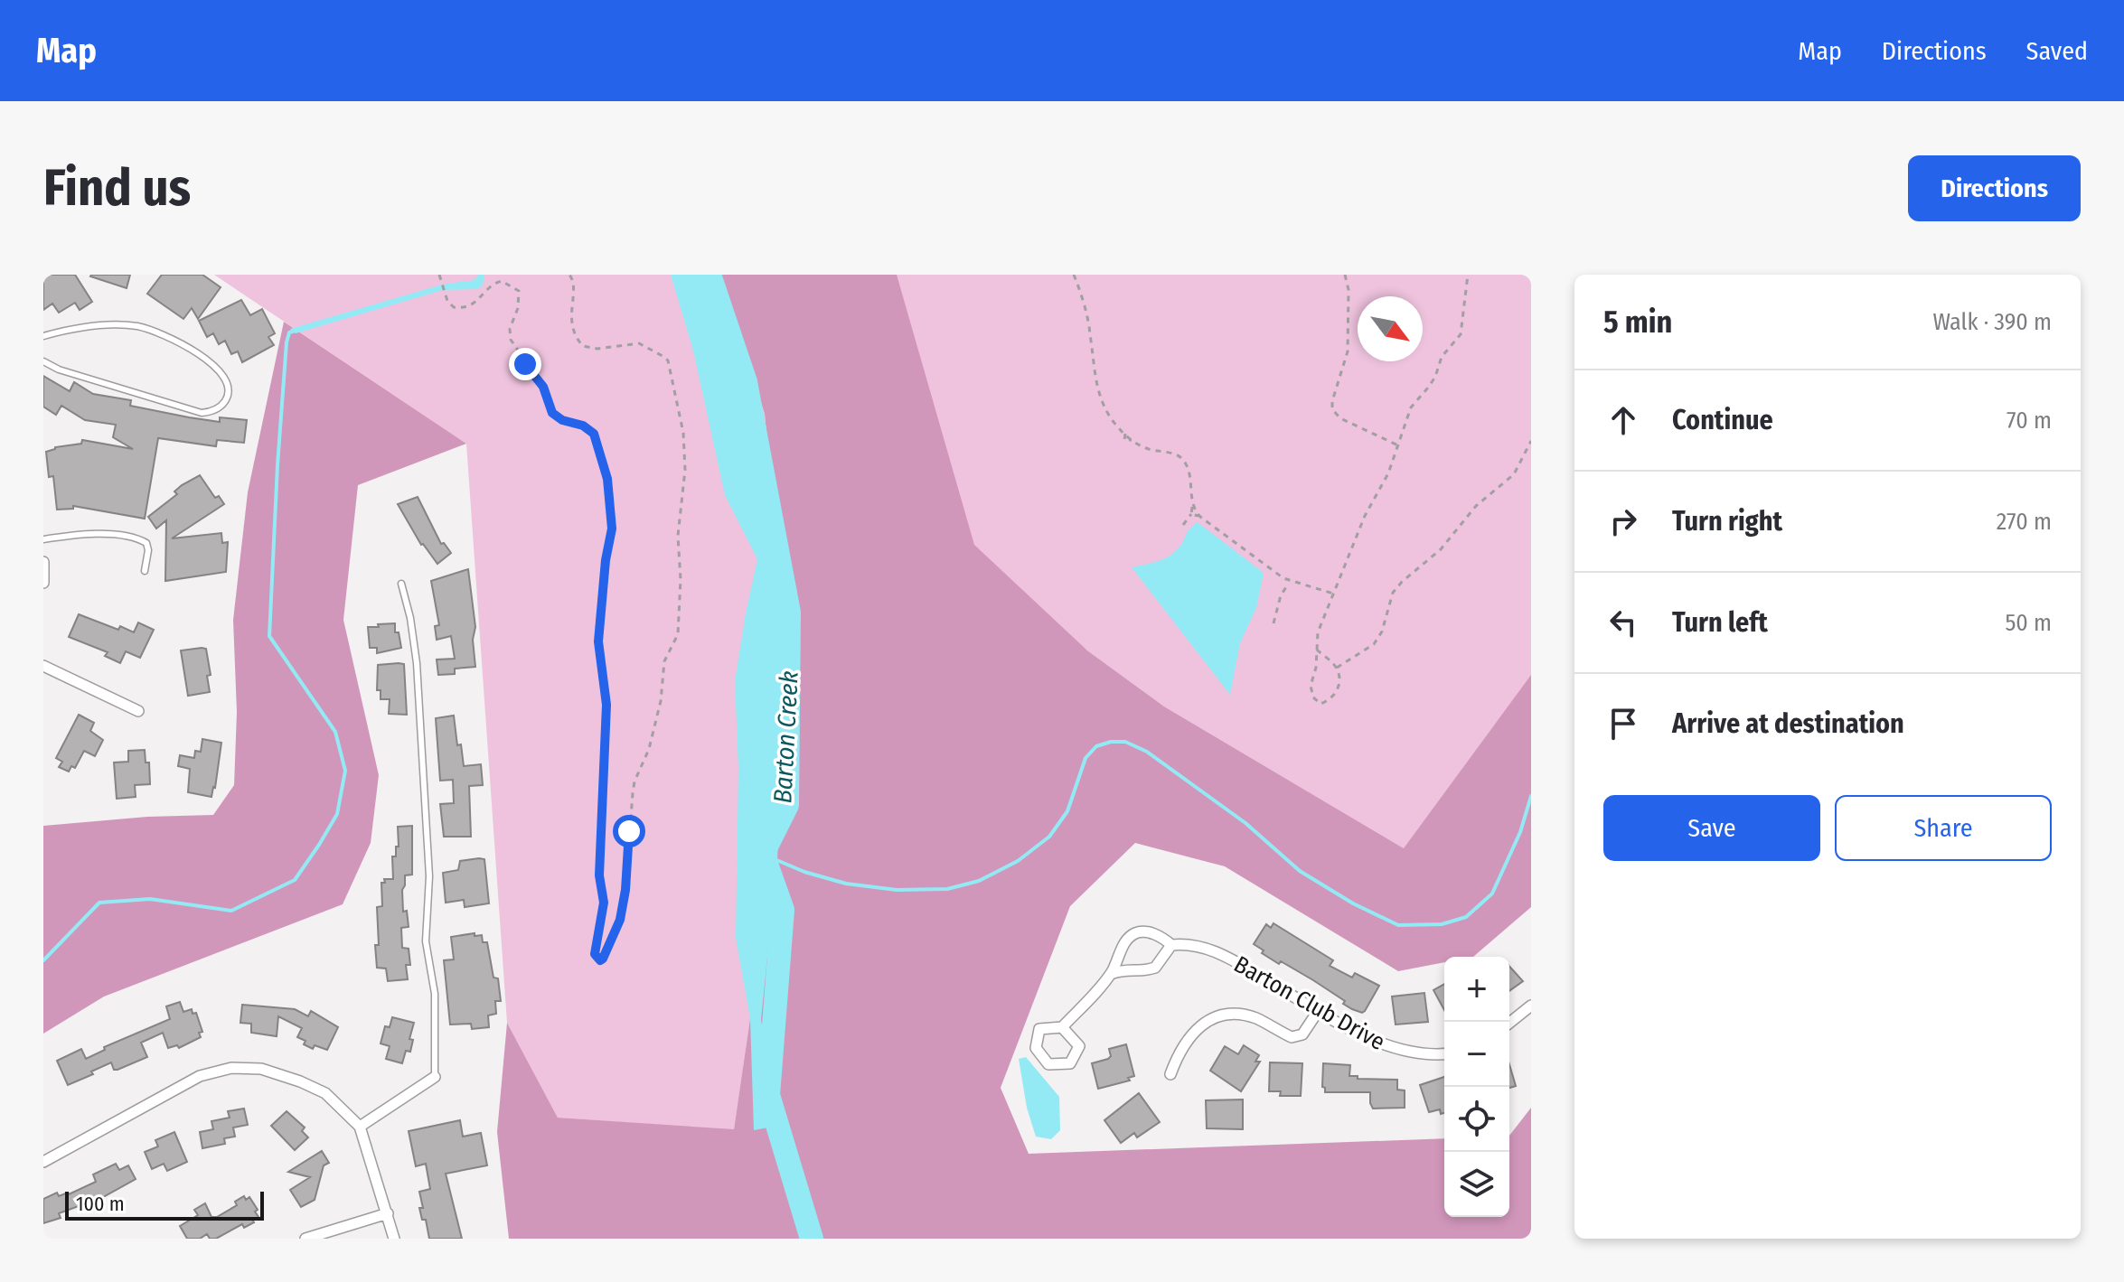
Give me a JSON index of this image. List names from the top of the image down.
{
  "streets": {
    "street": ["Barton Club Drive"]
  },
  "water": ["Barton Creek"],
  "scale_bar": "100 m",
  "north": "bottom right",
  "page": {
    "header": "Map",
    "nav": ["Map", "Directions", "Saved"],
    "buttons": [
      "Directions",
      ["Save", "Share"]
    ],
    "title": "Find us",
    "heading": ["5 min", "Walk · 390 m"],
    "list": [
      ["Continue", "70 m"],
      ["Turn right", "270 m"],
      ["Turn left", "50 m"],
      "Arrive at destination"
    ],
    "map_buttons": ["+", "−"],
    "scale": "100 m"
  }
}
